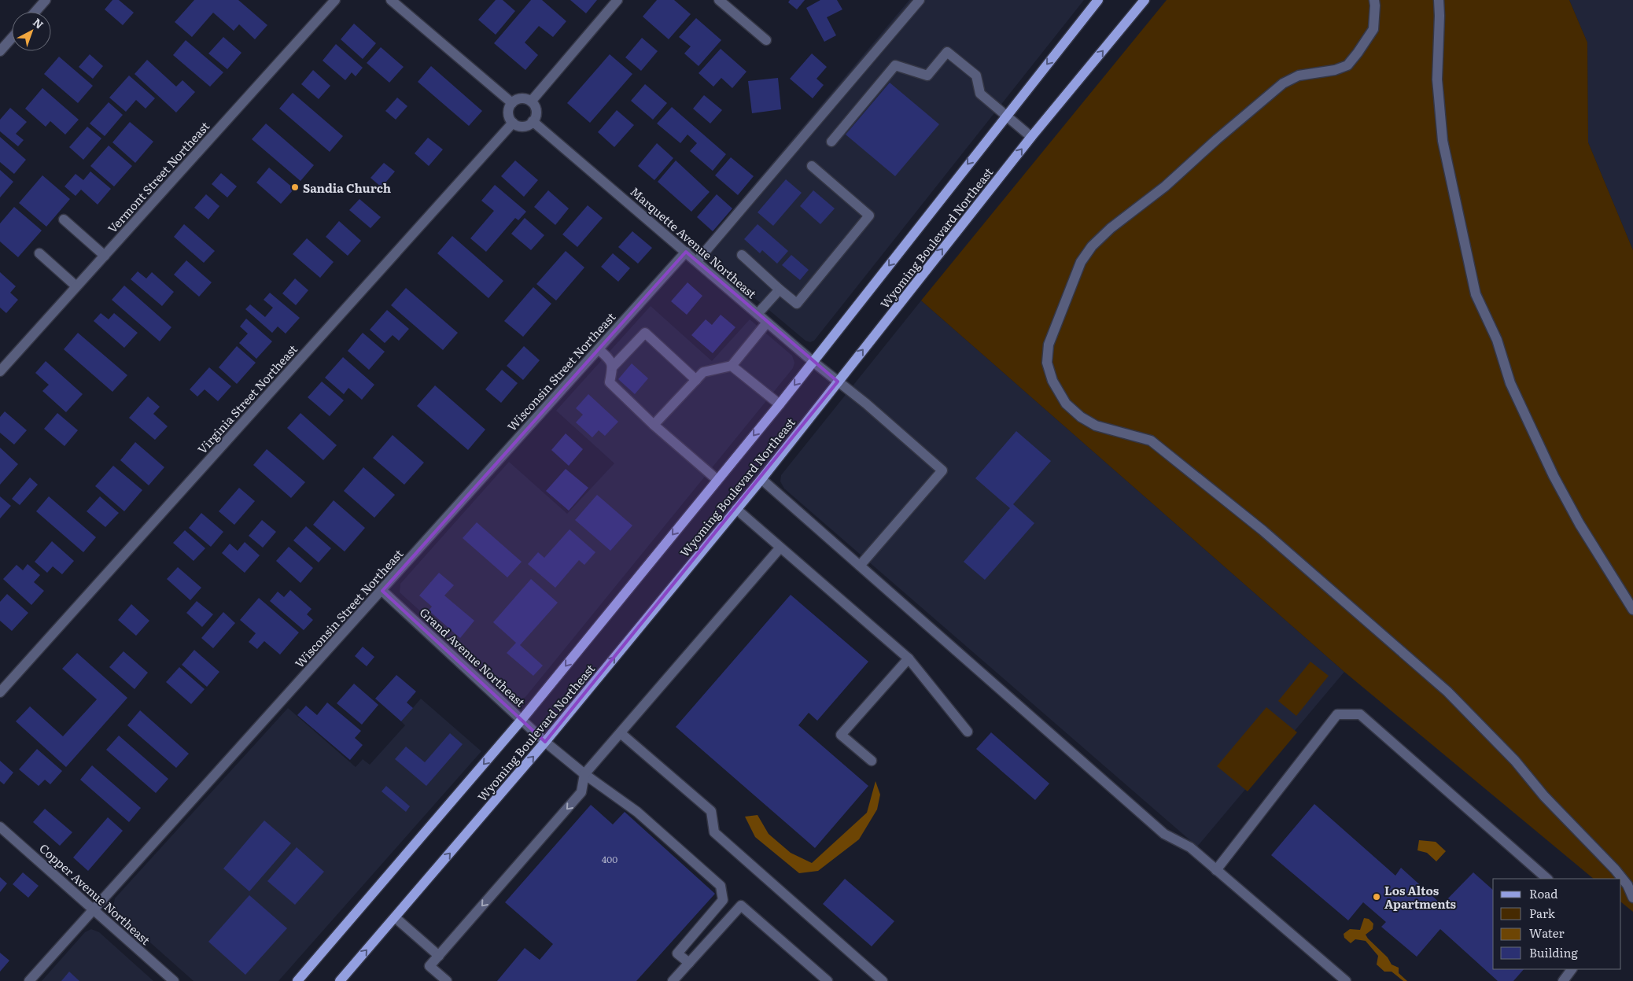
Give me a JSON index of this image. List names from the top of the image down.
{
  "streets": {
    "main road": ["Wyoming Boulevard Northeast"],
    "street": [
      "Vermont Street Northeast",
      "Marquette Avenue Northeast",
      "Wisconsin Street Northeast",
      "Virginia Street Northeast",
      "Grand Avenue Northeast",
      "Copper Avenue Northeast"
    ]
  },
  "crossings": [
    ["Wyoming Boulevard Northeast", "Marquette Avenue Northeast"],
    ["Wyoming Boulevard Northeast", "Grand Avenue Northeast"],
    ["Marquette Avenue Northeast", "Wisconsin Street Northeast"],
    ["Marquette Avenue Northeast", "Virginia Street Northeast"],
    ["Wisconsin Street Northeast", "Grand Avenue Northeast"],
    ["Wisconsin Street Northeast", "Copper Avenue Northeast"]
  ],
  "places": ["Sandia Church", "Los Altos Apartments"],
  "house_numbers": ["400"],
  "legend": [
    "Road",
    "Park",
    "Water",
    "Building"
  ],
  "north": "top right"
}
